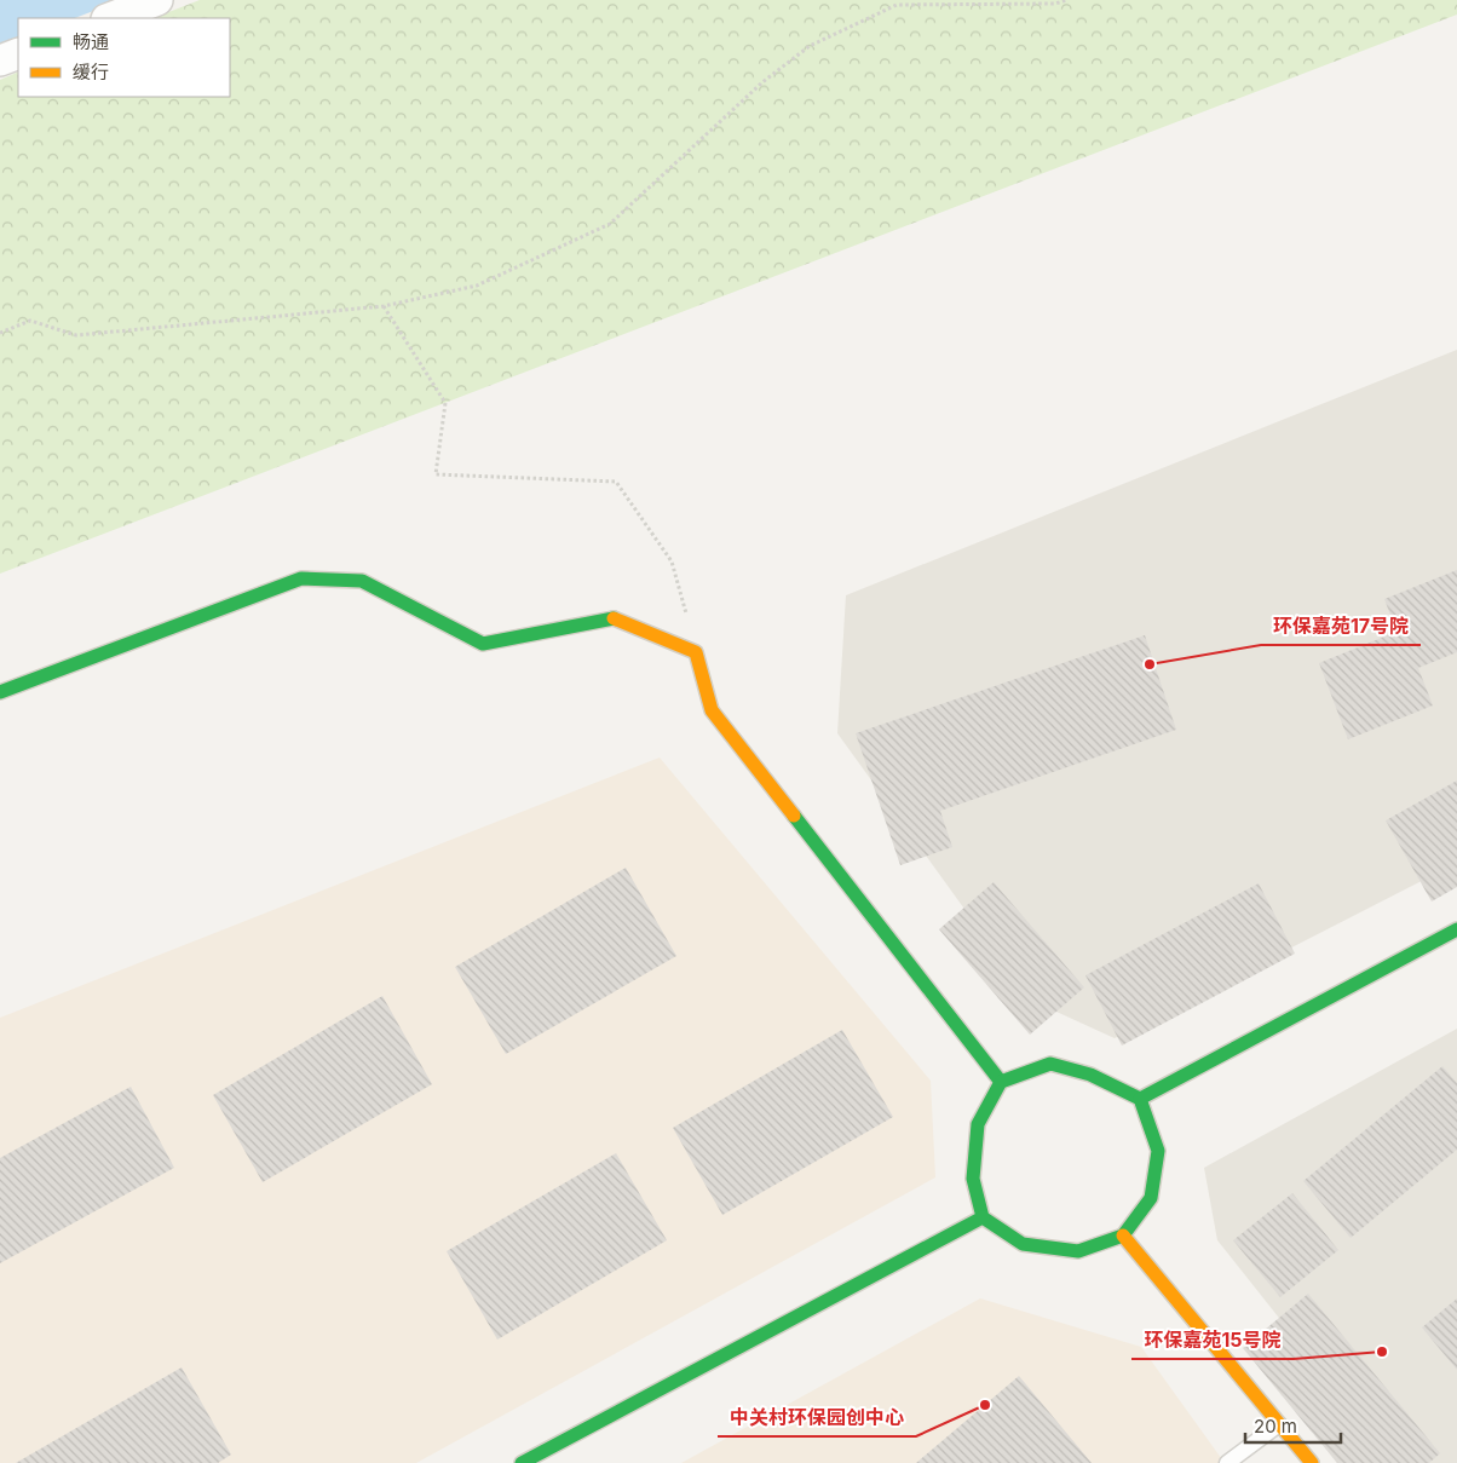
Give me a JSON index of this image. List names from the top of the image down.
{
  "places": ["环保嘉苑17号院", "环保嘉苑15号院", "中关村环保园创中心"],
  "legend": ["畅通", "缓行"],
  "scale_bar": "20 m"
}
